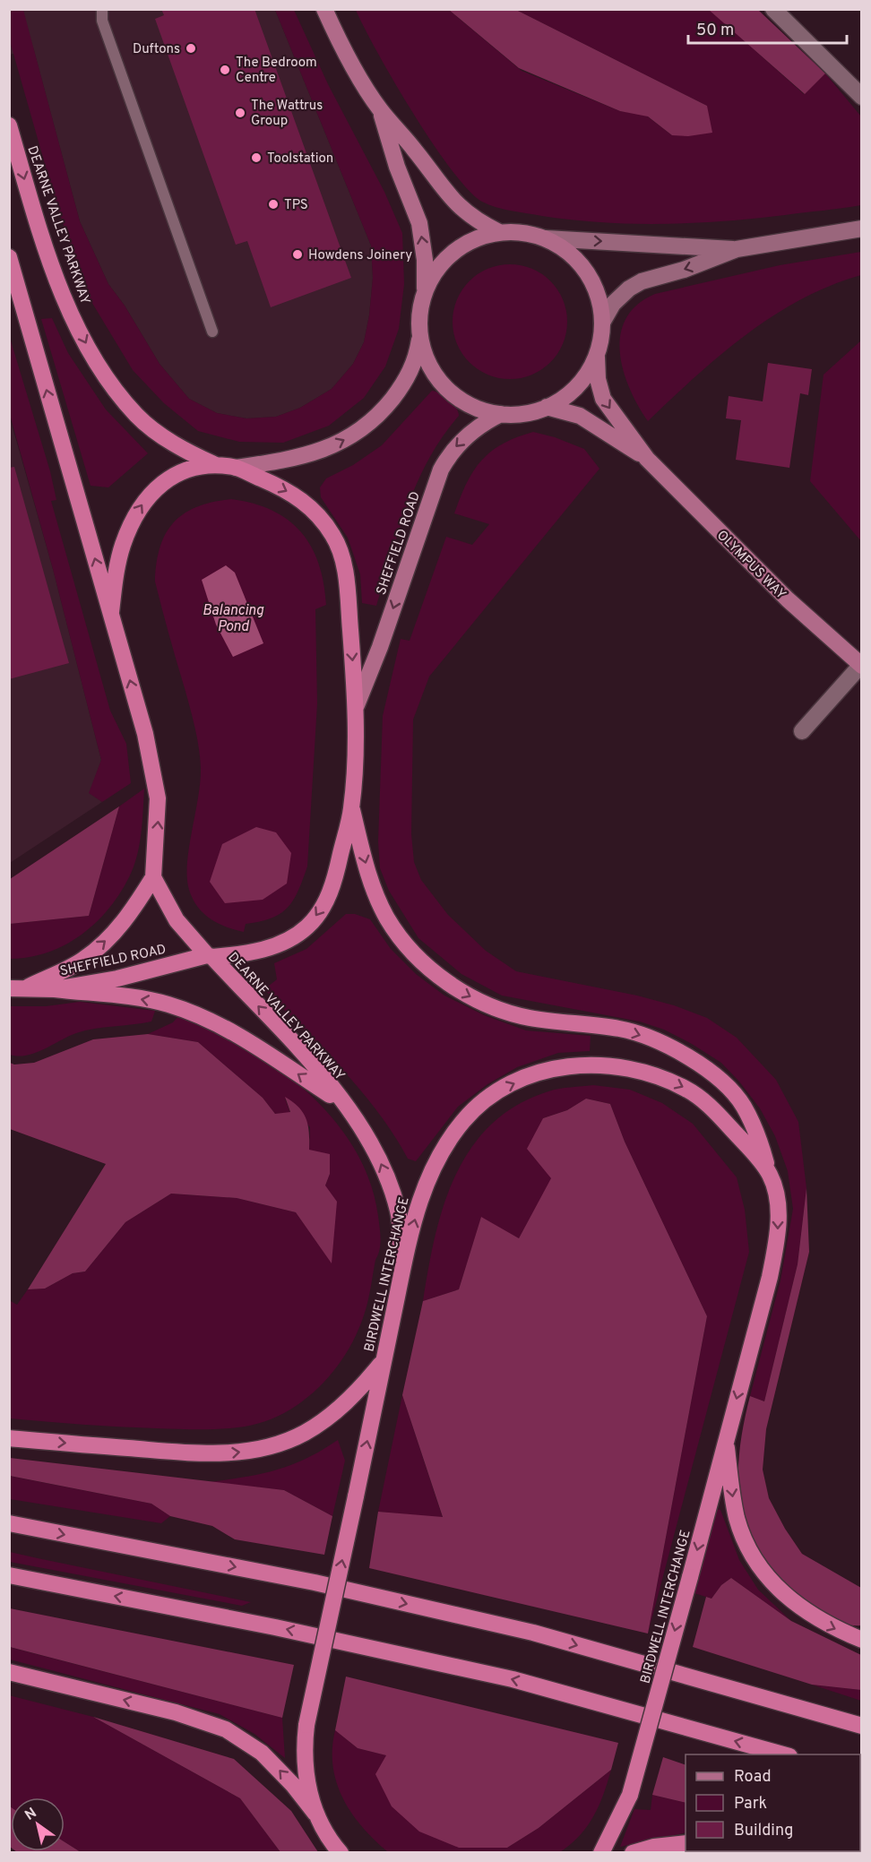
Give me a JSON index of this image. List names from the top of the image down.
{
  "streets": {
    "highway": ["DEARNE VALLEY PARKWAY", "SHEFFIELD ROAD", "BIRDWELL INTERCHANGE"],
    "main road": ["OLYMPUS WAY"]
  },
  "crossings": [
    ["DEARNE VALLEY PARKWAY", "SHEFFIELD ROAD"],
    ["DEARNE VALLEY PARKWAY", "BIRDWELL INTERCHANGE"],
    ["SHEFFIELD ROAD", "OLYMPUS WAY"]
  ],
  "water": ["Balancing Pond"],
  "places": [
    "Duftons",
    "The Bedroom Centre",
    "The Wattrus Group",
    "Toolstation",
    "TPS",
    "Howdens Joinery"
  ],
  "legend": ["Road", "Park", "Building"],
  "scale_bar": "50 m",
  "north": "top left"
}
